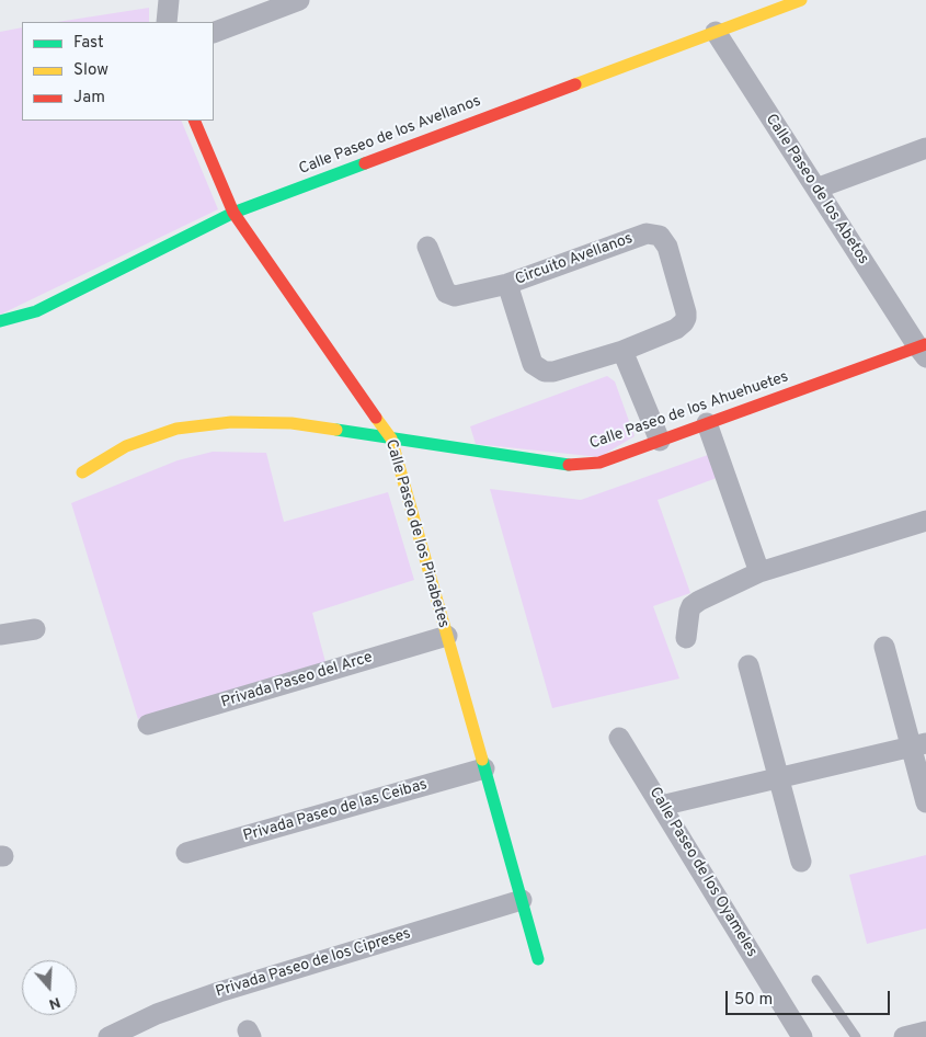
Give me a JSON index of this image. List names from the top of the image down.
{
  "streets": {
    "street": [
      "Calle Paseo de los Avellanos",
      "Calle Paseo de los Abetos",
      "Circuito Avellanos",
      "Calle Paseo de los Ahuehuetes",
      "Calle Paseo de los Pinabetes",
      "Privada Paseo del Arce",
      "Privada Paseo de las Ceibas",
      "Calle Paseo de los Oyameles",
      "Privada Paseo de los Cipreses"
    ]
  },
  "crossings": [
    ["Calle Paseo de los Avellanos", "Calle Paseo de los Abetos"],
    ["Calle Paseo de los Avellanos", "Calle Paseo de los Pinabetes"],
    ["Calle Paseo de los Abetos", "Calle Paseo de los Ahuehuetes"],
    ["Calle Paseo de los Ahuehuetes", "Calle Paseo de los Pinabetes"],
    ["Calle Paseo de los Pinabetes", "Privada Paseo del Arce"],
    ["Calle Paseo de los Pinabetes", "Privada Paseo de las Ceibas"],
    ["Calle Paseo de los Pinabetes", "Privada Paseo de los Cipreses"]
  ],
  "legend": ["Fast", "Slow", "Jam"],
  "scale_bar": "50 m",
  "north": "bottom"
}
